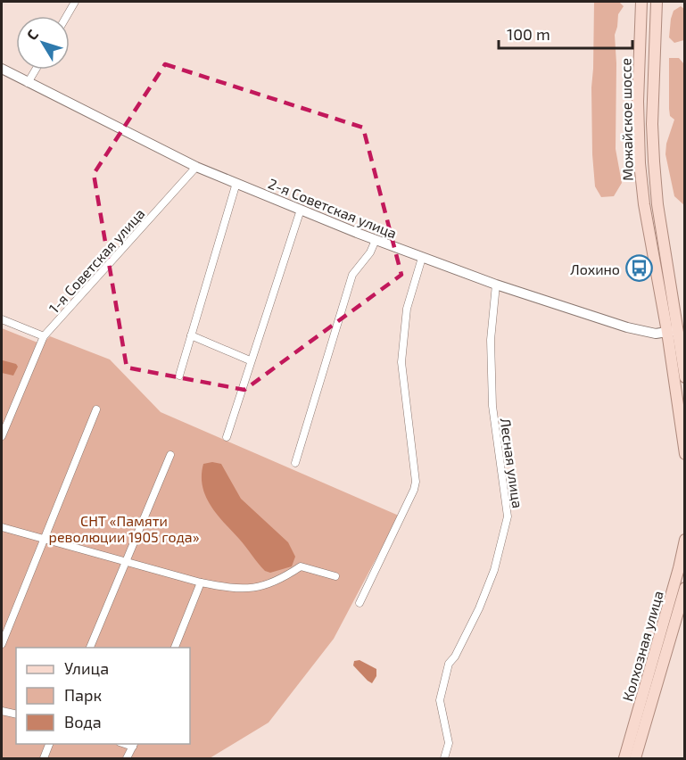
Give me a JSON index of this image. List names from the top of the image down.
{
  "streets": {
    "main road": ["Можайское шоссе", "Колхозная улица"],
    "street": ["2-я Советская улица", "1-я Советская улица", "Лесная улица"]
  },
  "crossings": [
    ["Можайское шоссе", "2-я Советская улица"],
    ["2-я Советская улица", "1-я Советская улица"],
    ["2-я Советская улица", "Лесная улица"]
  ],
  "parks": ["СНТ «Памяти революции 1905 года»"],
  "places": {
    "bus stop": ["Лохино"]
  },
  "legend": ["Улица", "Парк", "Вода"],
  "scale_bar": "100 m",
  "north": "top left"
}
